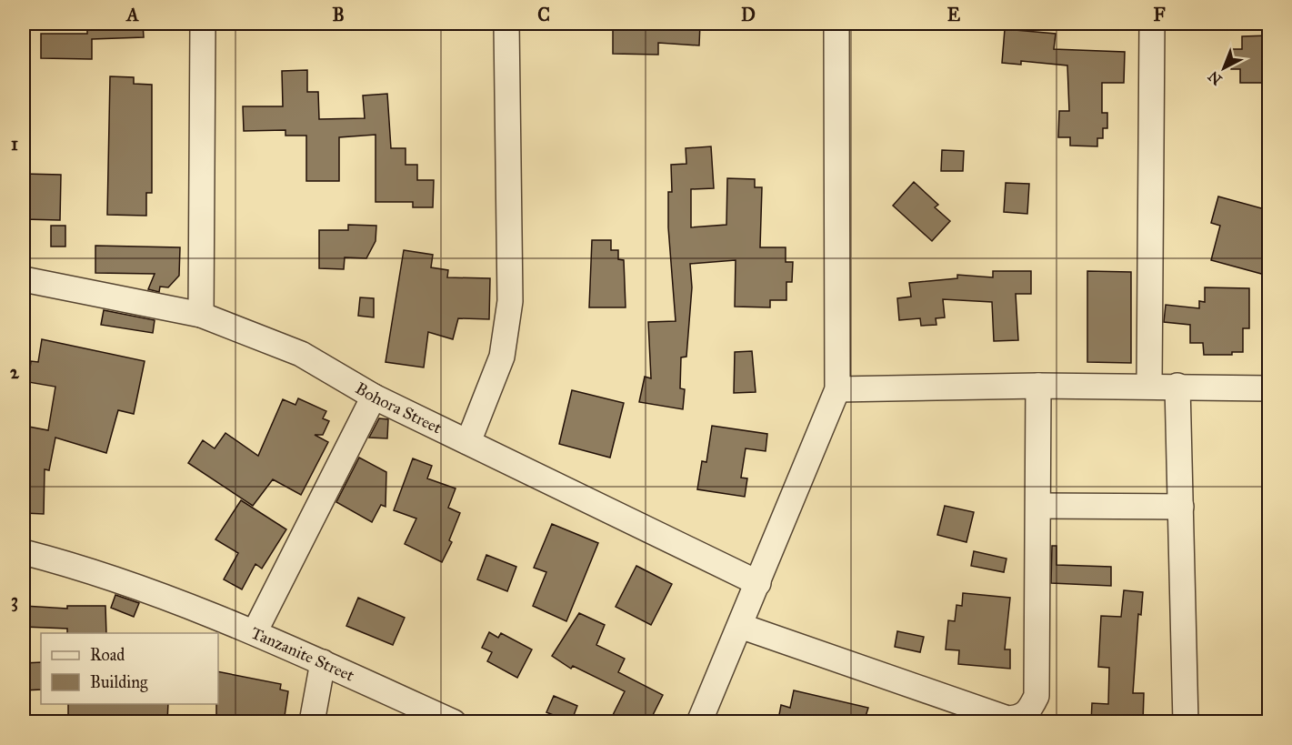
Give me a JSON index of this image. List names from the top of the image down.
{
  "streets": {
    "street": ["Bohora Street", "Tanzanite Street"]
  },
  "legend": ["Road", "Building"],
  "north": "bottom left",
  "grid": {
    "columns": [
      "A",
      "B",
      "C",
      "D",
      "E",
      "F"
    ],
    "rows": ["1", "2", "3"]
  }
}
